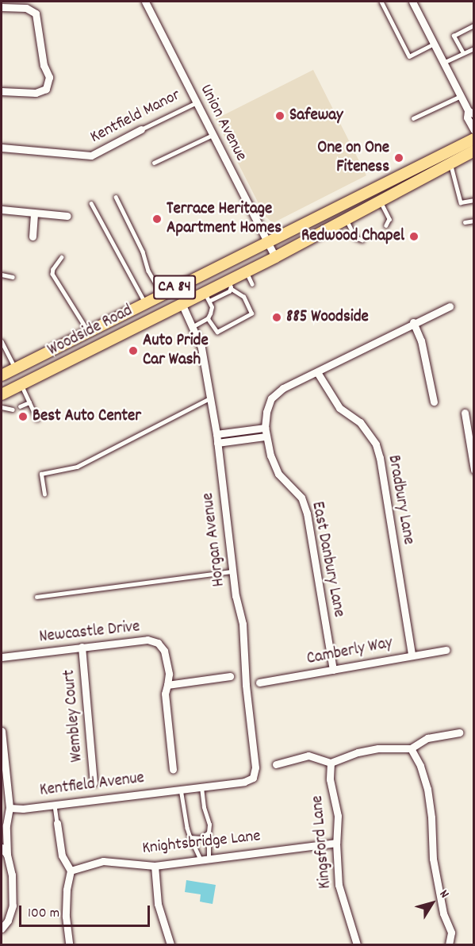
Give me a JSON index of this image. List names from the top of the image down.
{
  "streets": {
    "main road": ["CA 84", "Woodside Road"],
    "street": [
      "Kentfield Manor",
      "Union Avenue",
      "Bradbury Lane",
      "Horgan Avenue",
      "East Danbury Lane",
      "Newcastle Drive",
      "Camberly Way",
      "Wembley Court",
      "Kentfield Avenue",
      "Kingsford Lane",
      "Knightsbridge Lane"
    ]
  },
  "crossings": [
    ["Kentfield Manor", "Union Avenue"],
    ["Union Avenue", "Woodside Road"],
    ["Woodside Road", "Horgan Avenue"],
    ["Bradbury Lane", "East Danbury Lane"],
    ["Bradbury Lane", "Camberly Way"],
    ["Horgan Avenue", "Kentfield Avenue"],
    ["East Danbury Lane", "Camberly Way"],
    ["Newcastle Drive", "Wembley Court"],
    ["Kingsford Lane", "Knightsbridge Lane"]
  ],
  "places": [
    "Safeway",
    "One on One Fiteness",
    "Terrace Heritage Apartment Homes",
    "Redwood Chapel",
    "885 Woodside",
    "Auto Pride Car Wash",
    "Best Auto Center"
  ],
  "scale_bar": "100 m",
  "north": "top right"
}
